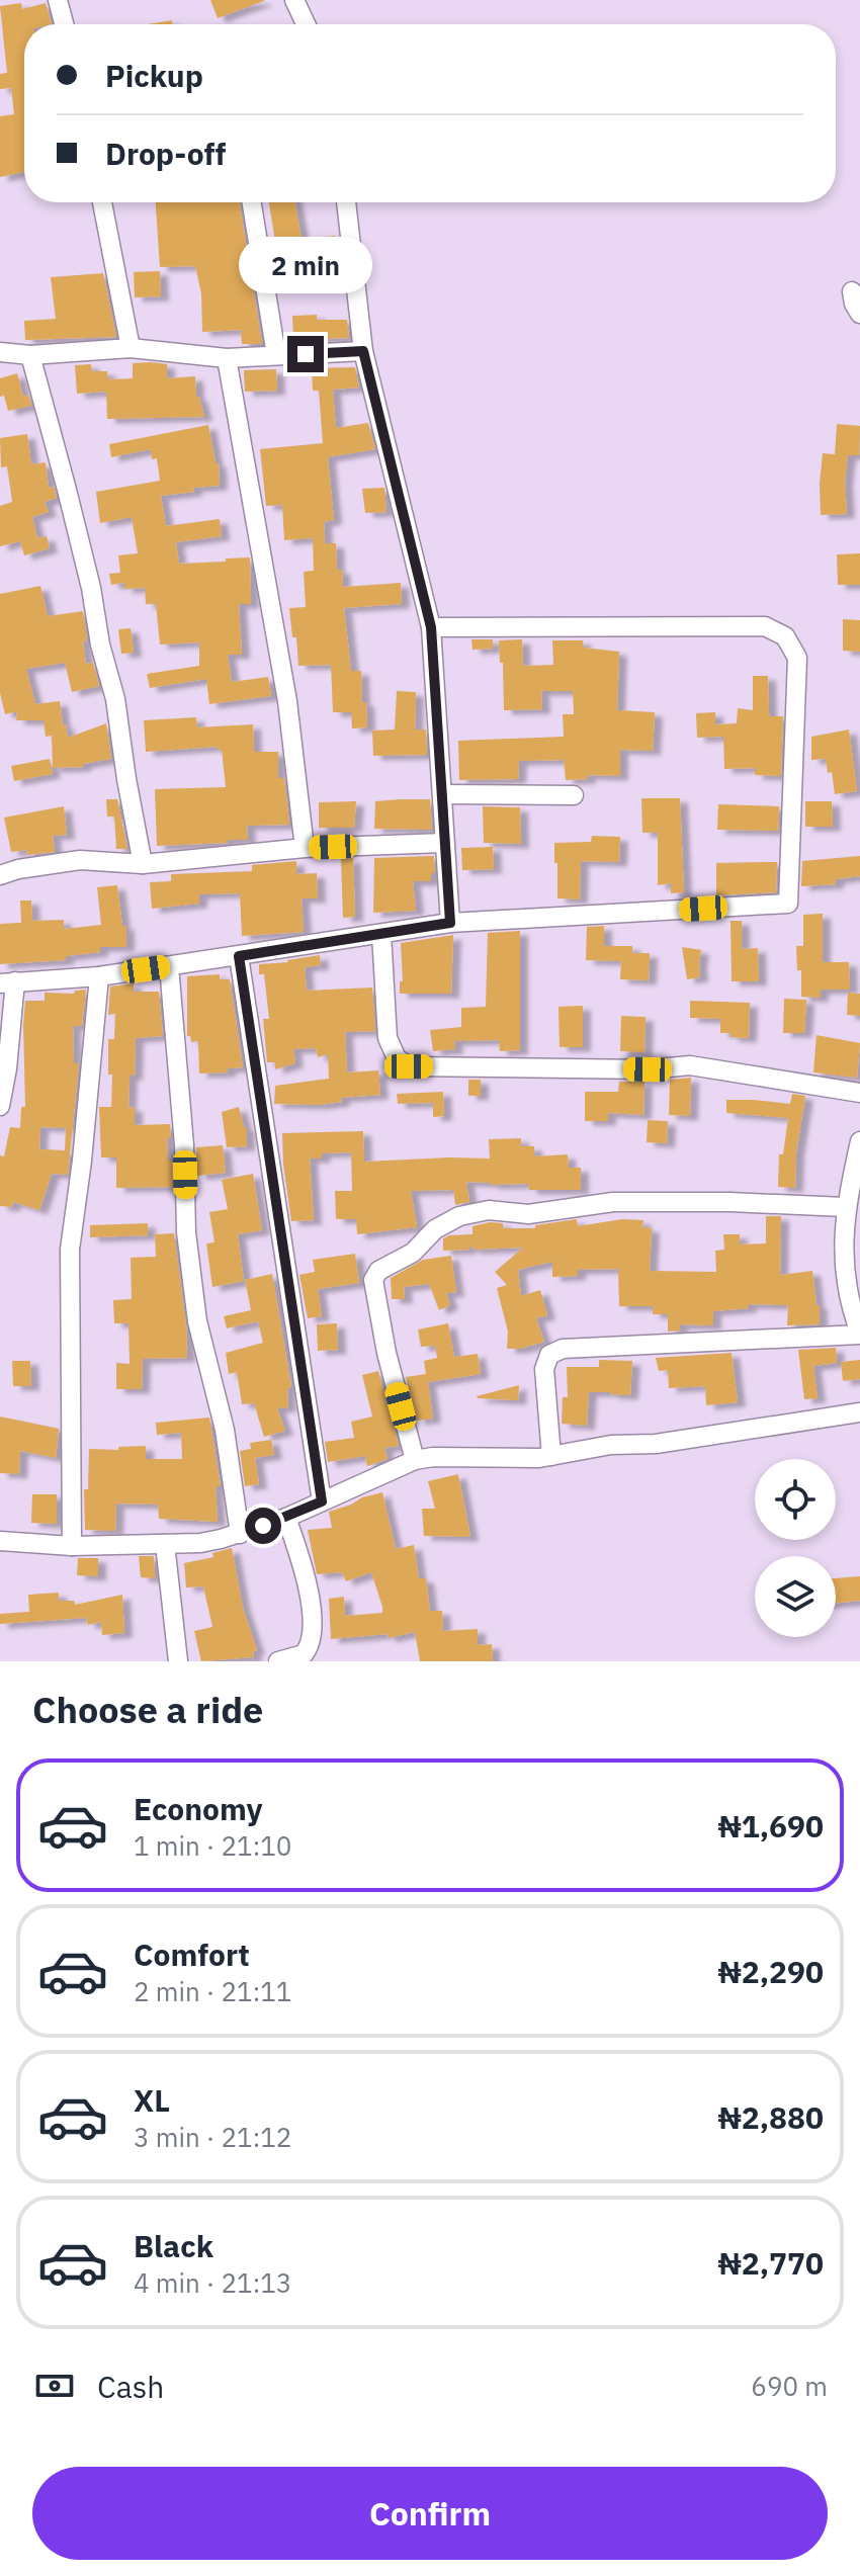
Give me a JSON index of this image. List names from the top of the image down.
{
  "page": {
    "banner": ["Pickup", "Drop-off"],
    "bubble": "2 min",
    "heading": "Choose a ride",
    "list": [
      {
        "name": "Economy",
        "note": "1 min · 21:10",
        "value": "₦1,690"
      },
      {
        "name": "Comfort",
        "note": "2 min · 21:11",
        "value": "₦2,290"
      },
      {
        "name": "XL",
        "note": "3 min · 21:12",
        "value": "₦2,880"
      },
      {
        "name": "Black",
        "note": "4 min · 21:13",
        "value": "₦2,770"
      }
    ],
    "pay": ["Cash", "690 m"],
    "buttons": "Confirm"
  }
}
